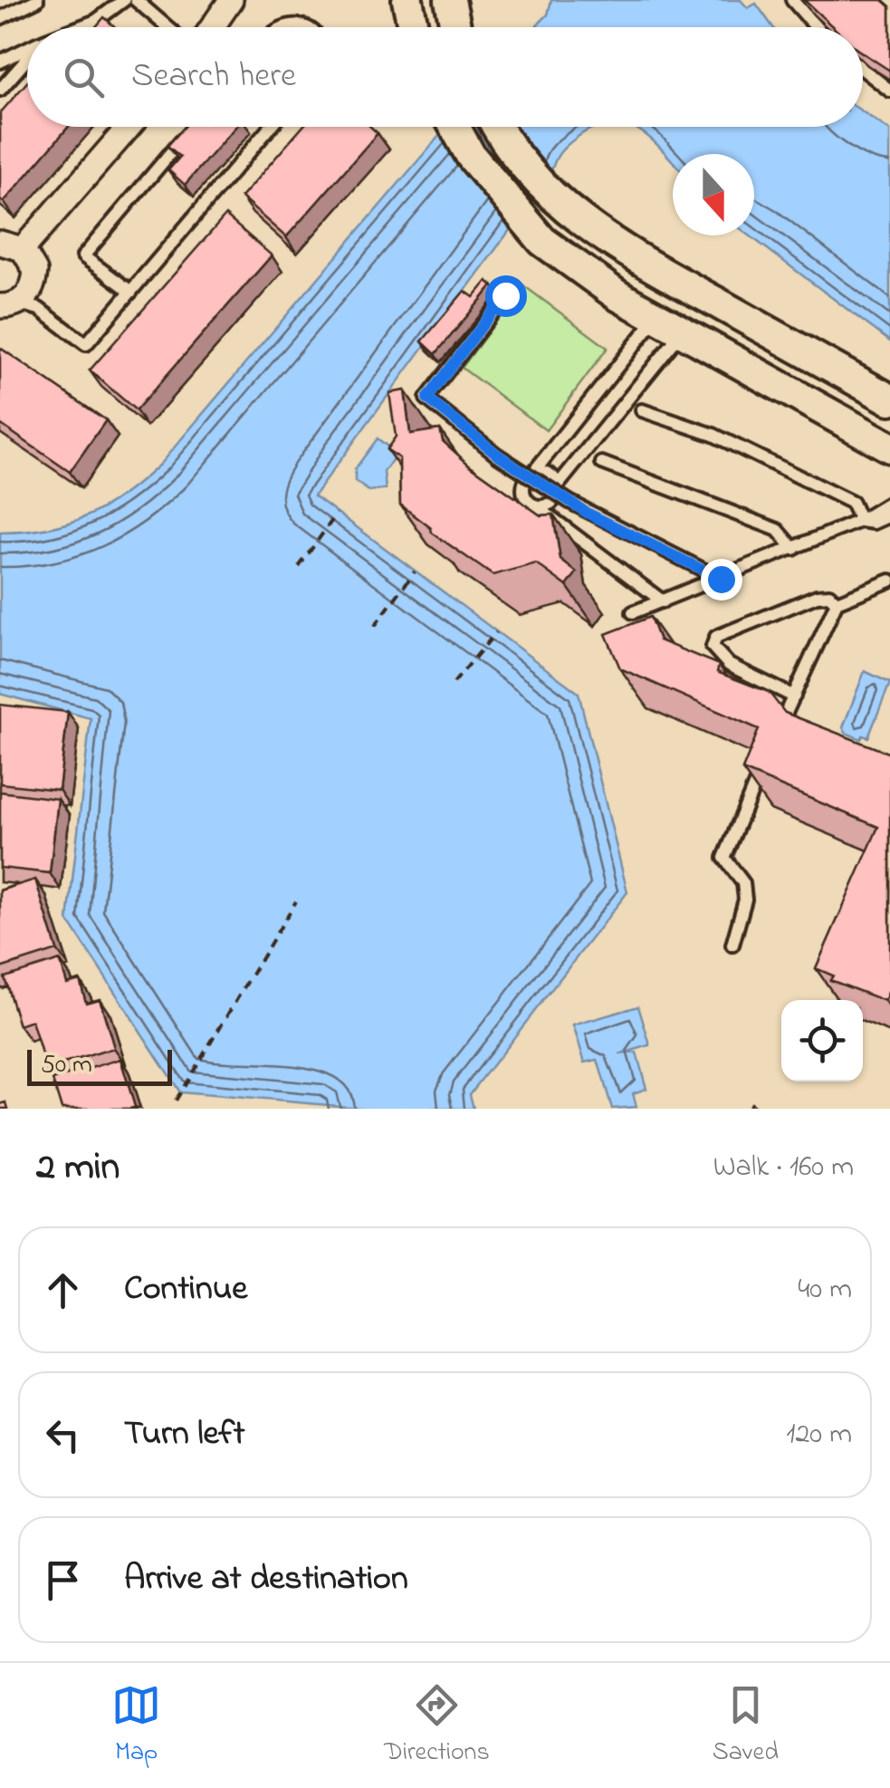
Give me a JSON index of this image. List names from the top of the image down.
{
  "scale_bar": "50 m",
  "north": "bottom",
  "page": {
    "search": "Search here",
    "scale": "50 m",
    "heading": ["2 min", "Walk · 160 m"],
    "list": [
      ["Continue", "40 m"],
      ["Turn left", "120 m"],
      "Arrive at destination"
    ],
    "nav": ["Map", "Directions", "Saved"]
  }
}
